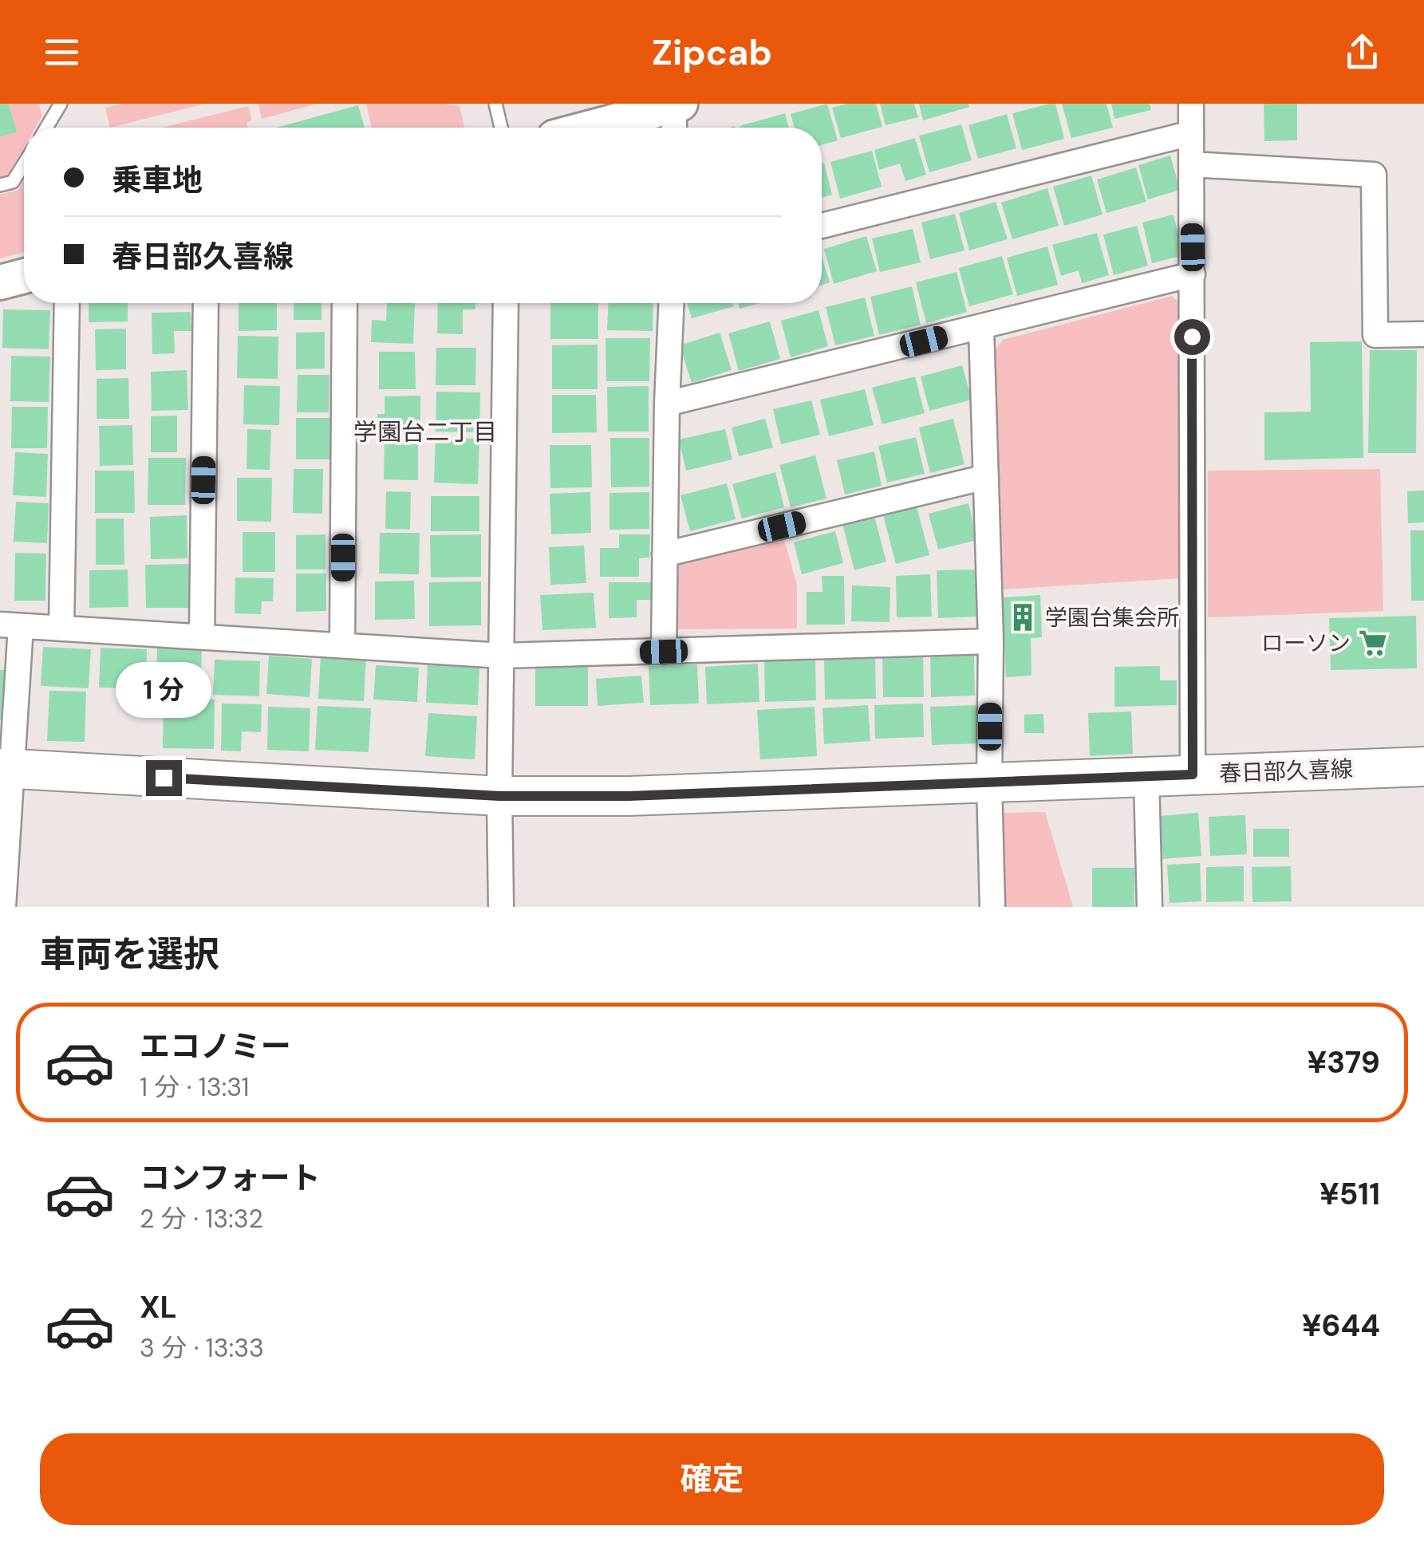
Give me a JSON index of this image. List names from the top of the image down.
{
  "streets": {
    "main road": ["春日部久喜線"]
  },
  "districts": ["学園台二丁目"],
  "places": {
    "building": ["学園台集会所"],
    "supermarket": ["ローソン"]
  },
  "page": {
    "header": "Zipcab",
    "banner": ["乗車地", "春日部久喜線"],
    "bubble": "1 分",
    "heading": "車両を選択",
    "list": [
      {
        "name": "エコノミー",
        "note": "1 分 · 13:31",
        "value": "¥379"
      },
      {
        "name": "コンフォート",
        "note": "2 分 · 13:32",
        "value": "¥511"
      },
      {
        "name": "XL",
        "note": "3 分 · 13:33",
        "value": "¥644"
      }
    ],
    "buttons": "確定"
  }
}
